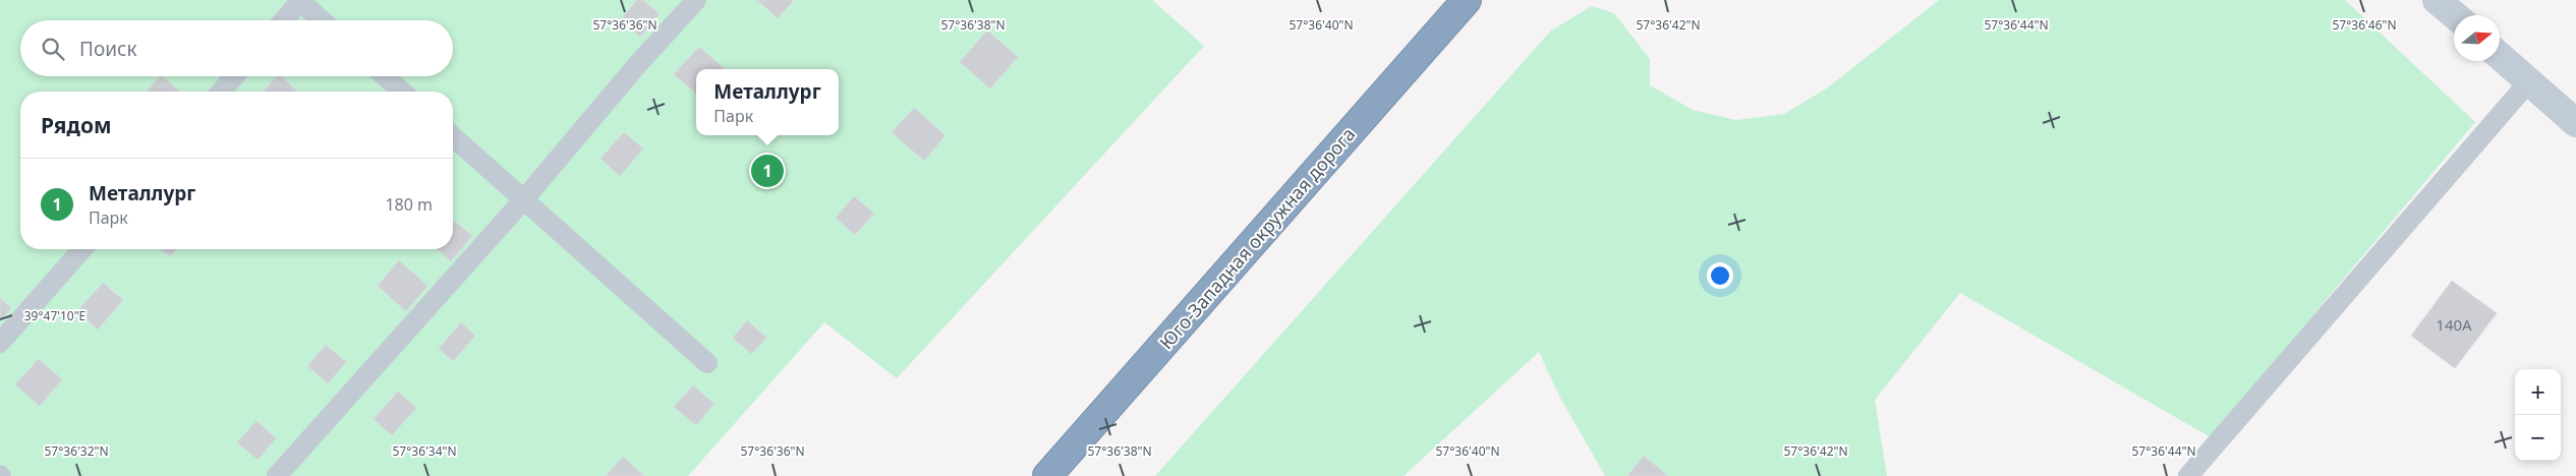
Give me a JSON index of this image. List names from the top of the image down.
{
  "streets": {
    "highway": ["Юго-Западная окружная дорога"]
  },
  "house_numbers": ["140А"],
  "north": "right",
  "page": {
    "search": "Поиск",
    "popup": ["Металлург", "Парк"],
    "heading": "Рядом",
    "pins": "1",
    "list": [
      {
        "mark": "1",
        "name": "Металлург",
        "note": "Парк",
        "value": "180 m"
      }
    ],
    "map_buttons": ["+", "−"]
  },
  "coordinates": [
    "57°36'36\"N",
    "57°36'38\"N",
    "57°36'40\"N",
    "57°36'42\"N",
    "57°36'44\"N",
    "57°36'46\"N",
    "39°47'10\"E",
    "57°36'32\"N",
    "57°36'34\"N"
  ]
}
